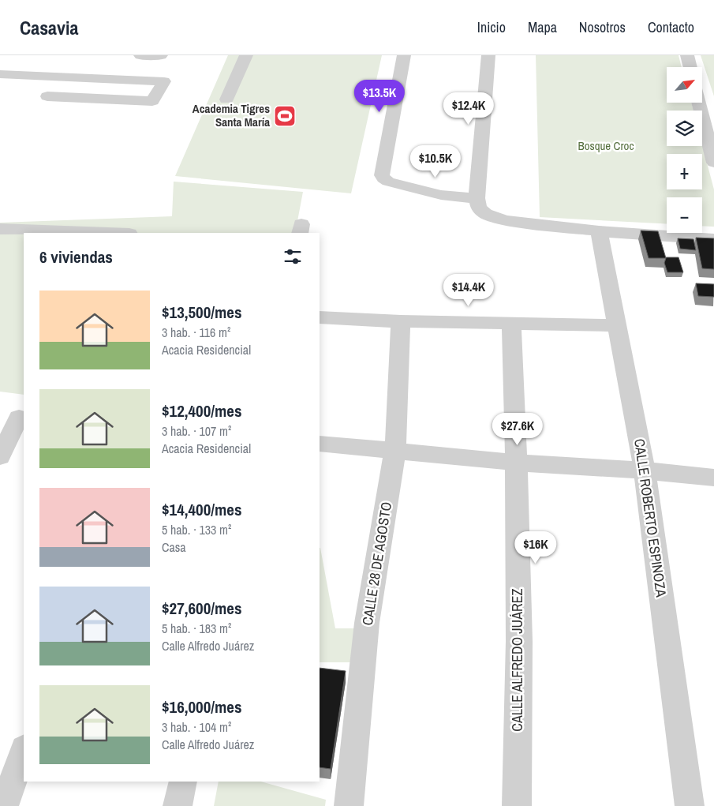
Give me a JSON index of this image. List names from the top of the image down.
{
  "streets": {
    "street": ["CALLE ROBERTO ESPINOZA", "CALLE 28 DE AGOSTO", "CALLE ALFREDO JUÁREZ"]
  },
  "parks": ["Bosque Croc"],
  "places": {
    "sports": ["Academia Tigres Santa María"]
  },
  "north": "top right",
  "page": {
    "header": "Casavia",
    "nav": [
      "Inicio",
      "Mapa",
      "Nosotros",
      "Contacto"
    ],
    "map_buttons": ["+", "−"],
    "price": [
      "$13.5K",
      "$12.4K",
      "$10.5K",
      "$14.4K",
      "$27.6K",
      "$16K"
    ],
    "heading": "6 viviendas",
    "list": [
      {
        "name": "$13,500/mes",
        "note": "3 hab. · 116 m² · Acacia Residencial"
      },
      {
        "name": "$12,400/mes",
        "note": "3 hab. · 107 m² · Acacia Residencial"
      },
      {
        "name": "$14,400/mes",
        "note": "5 hab. · 133 m² · Casa"
      },
      {
        "name": "$27,600/mes",
        "note": "5 hab. · 183 m² · Calle Alfredo Juárez"
      },
      {
        "name": "$16,000/mes",
        "note": "3 hab. · 104 m² · Calle Alfredo Juárez"
      }
    ]
  }
}
